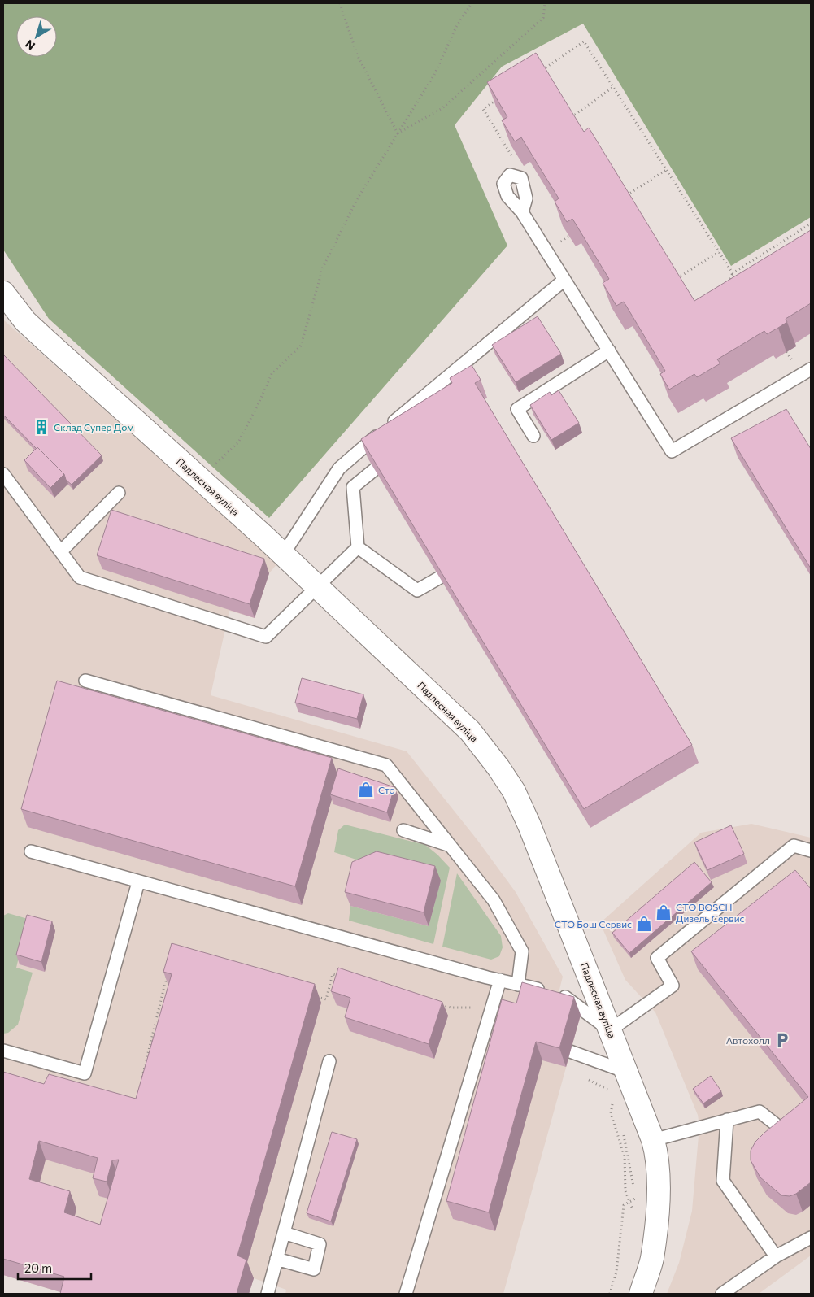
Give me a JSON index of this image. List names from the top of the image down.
{
  "streets": {
    "street": ["Падлесная вуліца"]
  },
  "places": {
    "building": ["Склад Супер Дом"],
    "shop": ["Сто", "СТО BOSCH Дизель Сервис", "СТО Бош Сервис"],
    "parking": ["Автохолл"]
  },
  "scale_bar": "20 m",
  "north": "bottom left"
}
